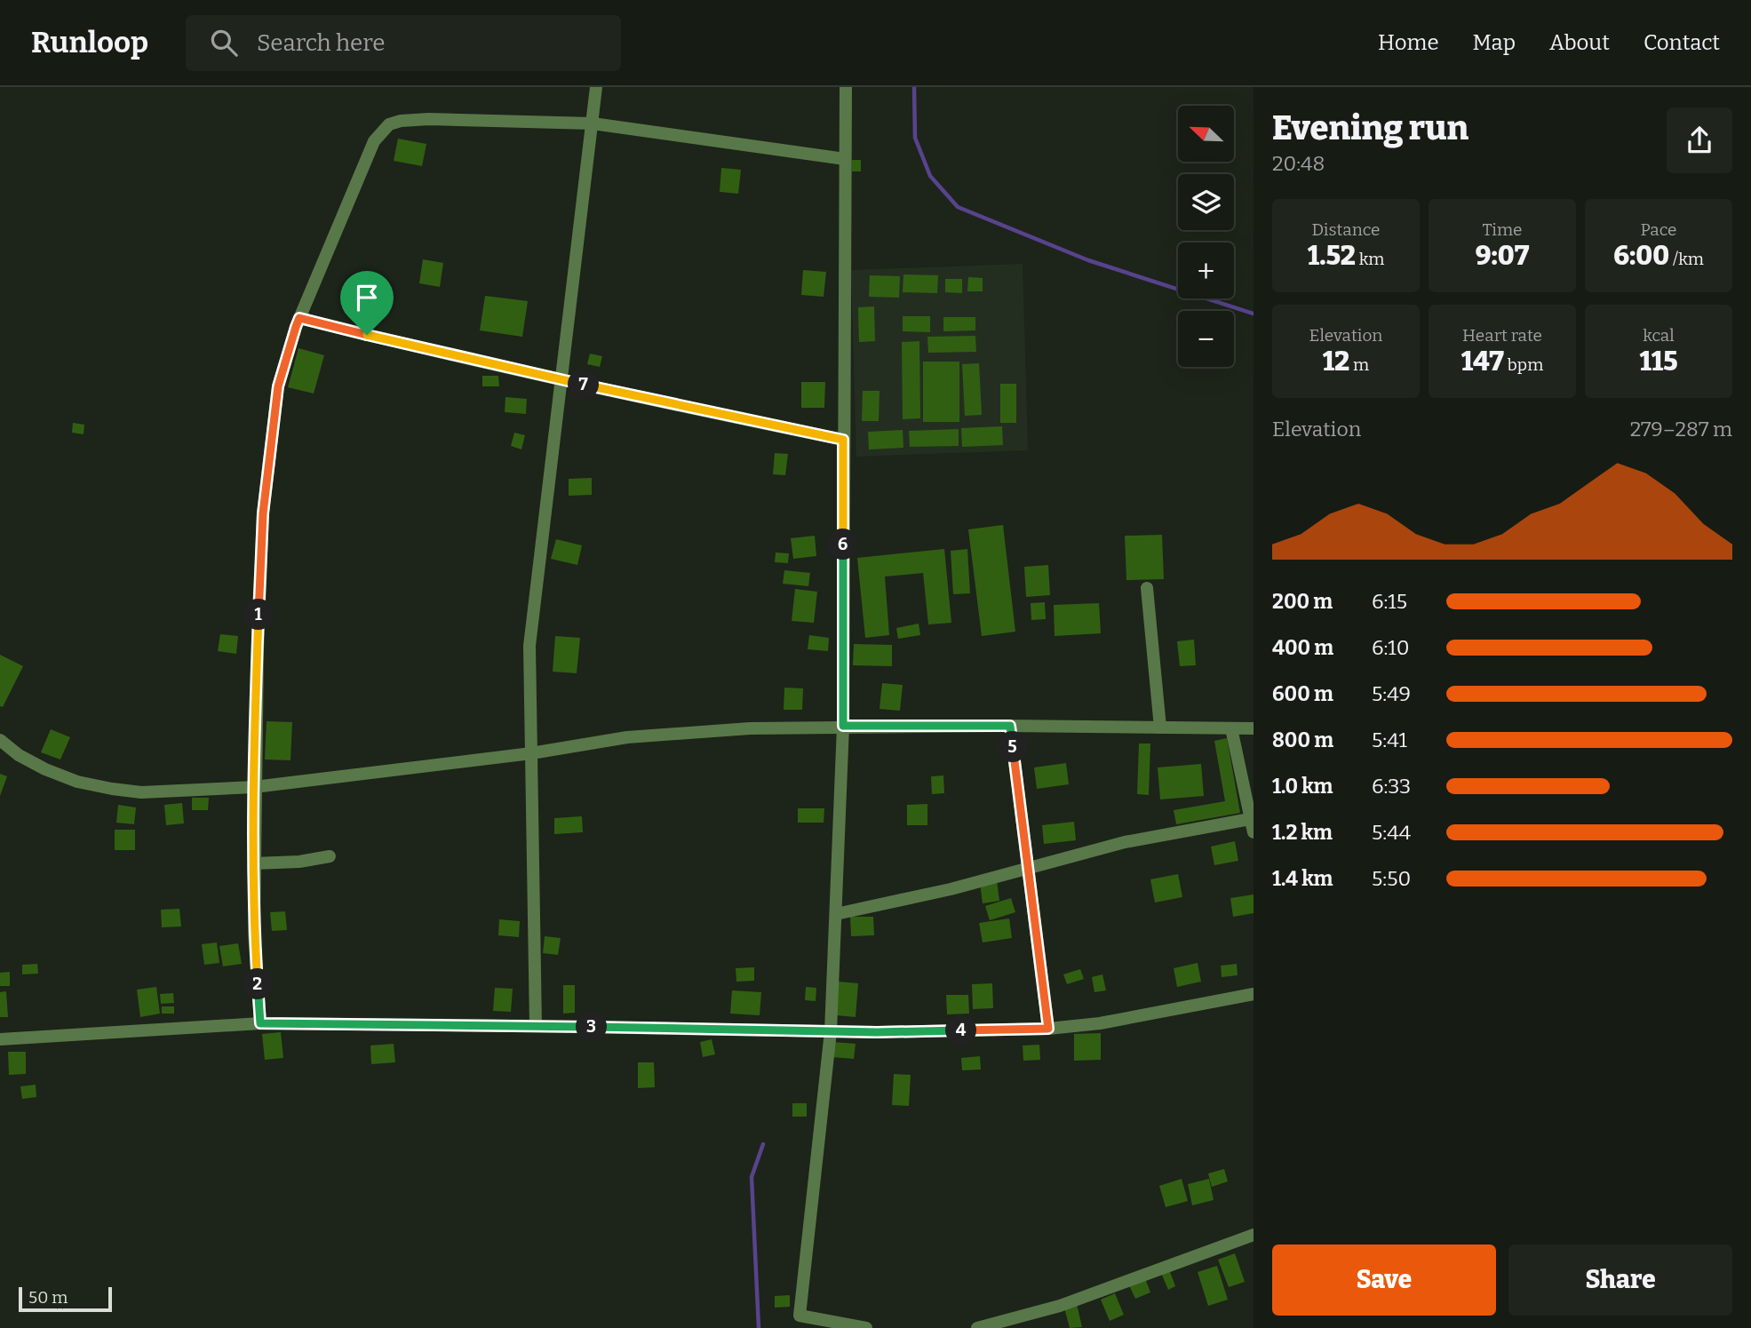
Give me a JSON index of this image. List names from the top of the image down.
{
  "scale_bar": "50 m",
  "north": "top left",
  "page": {
    "header": "Runloop",
    "search": "Search here",
    "nav": [
      "Home",
      "Map",
      "About",
      "Contact"
    ],
    "heading": ["Evening run", "20:48"],
    "map_buttons": ["+", "−"],
    "stats": [
      ["Distance", "1.52 km"],
      ["Time", "9:07"],
      ["Pace", "6:00 /km"],
      ["Elevation", "12 m"],
      ["Heart rate", "147 bpm"],
      ["kcal", "115"]
    ],
    "pins": [
      "7",
      "6",
      "1",
      "5",
      "2",
      "3",
      "4"
    ],
    "chart": ["Elevation", "279–287 m"],
    "list": [
      {
        "name": "200 m",
        "note": "6:15"
      },
      {
        "name": "400 m",
        "note": "6:10"
      },
      {
        "name": "600 m",
        "note": "5:49"
      },
      {
        "name": "800 m",
        "note": "5:41"
      },
      {
        "name": "1.0 km",
        "note": "6:33"
      },
      {
        "name": "1.2 km",
        "note": "5:44"
      },
      {
        "name": "1.4 km",
        "note": "5:50"
      }
    ],
    "buttons": ["Save", "Share"],
    "scale": "50 m"
  }
}
